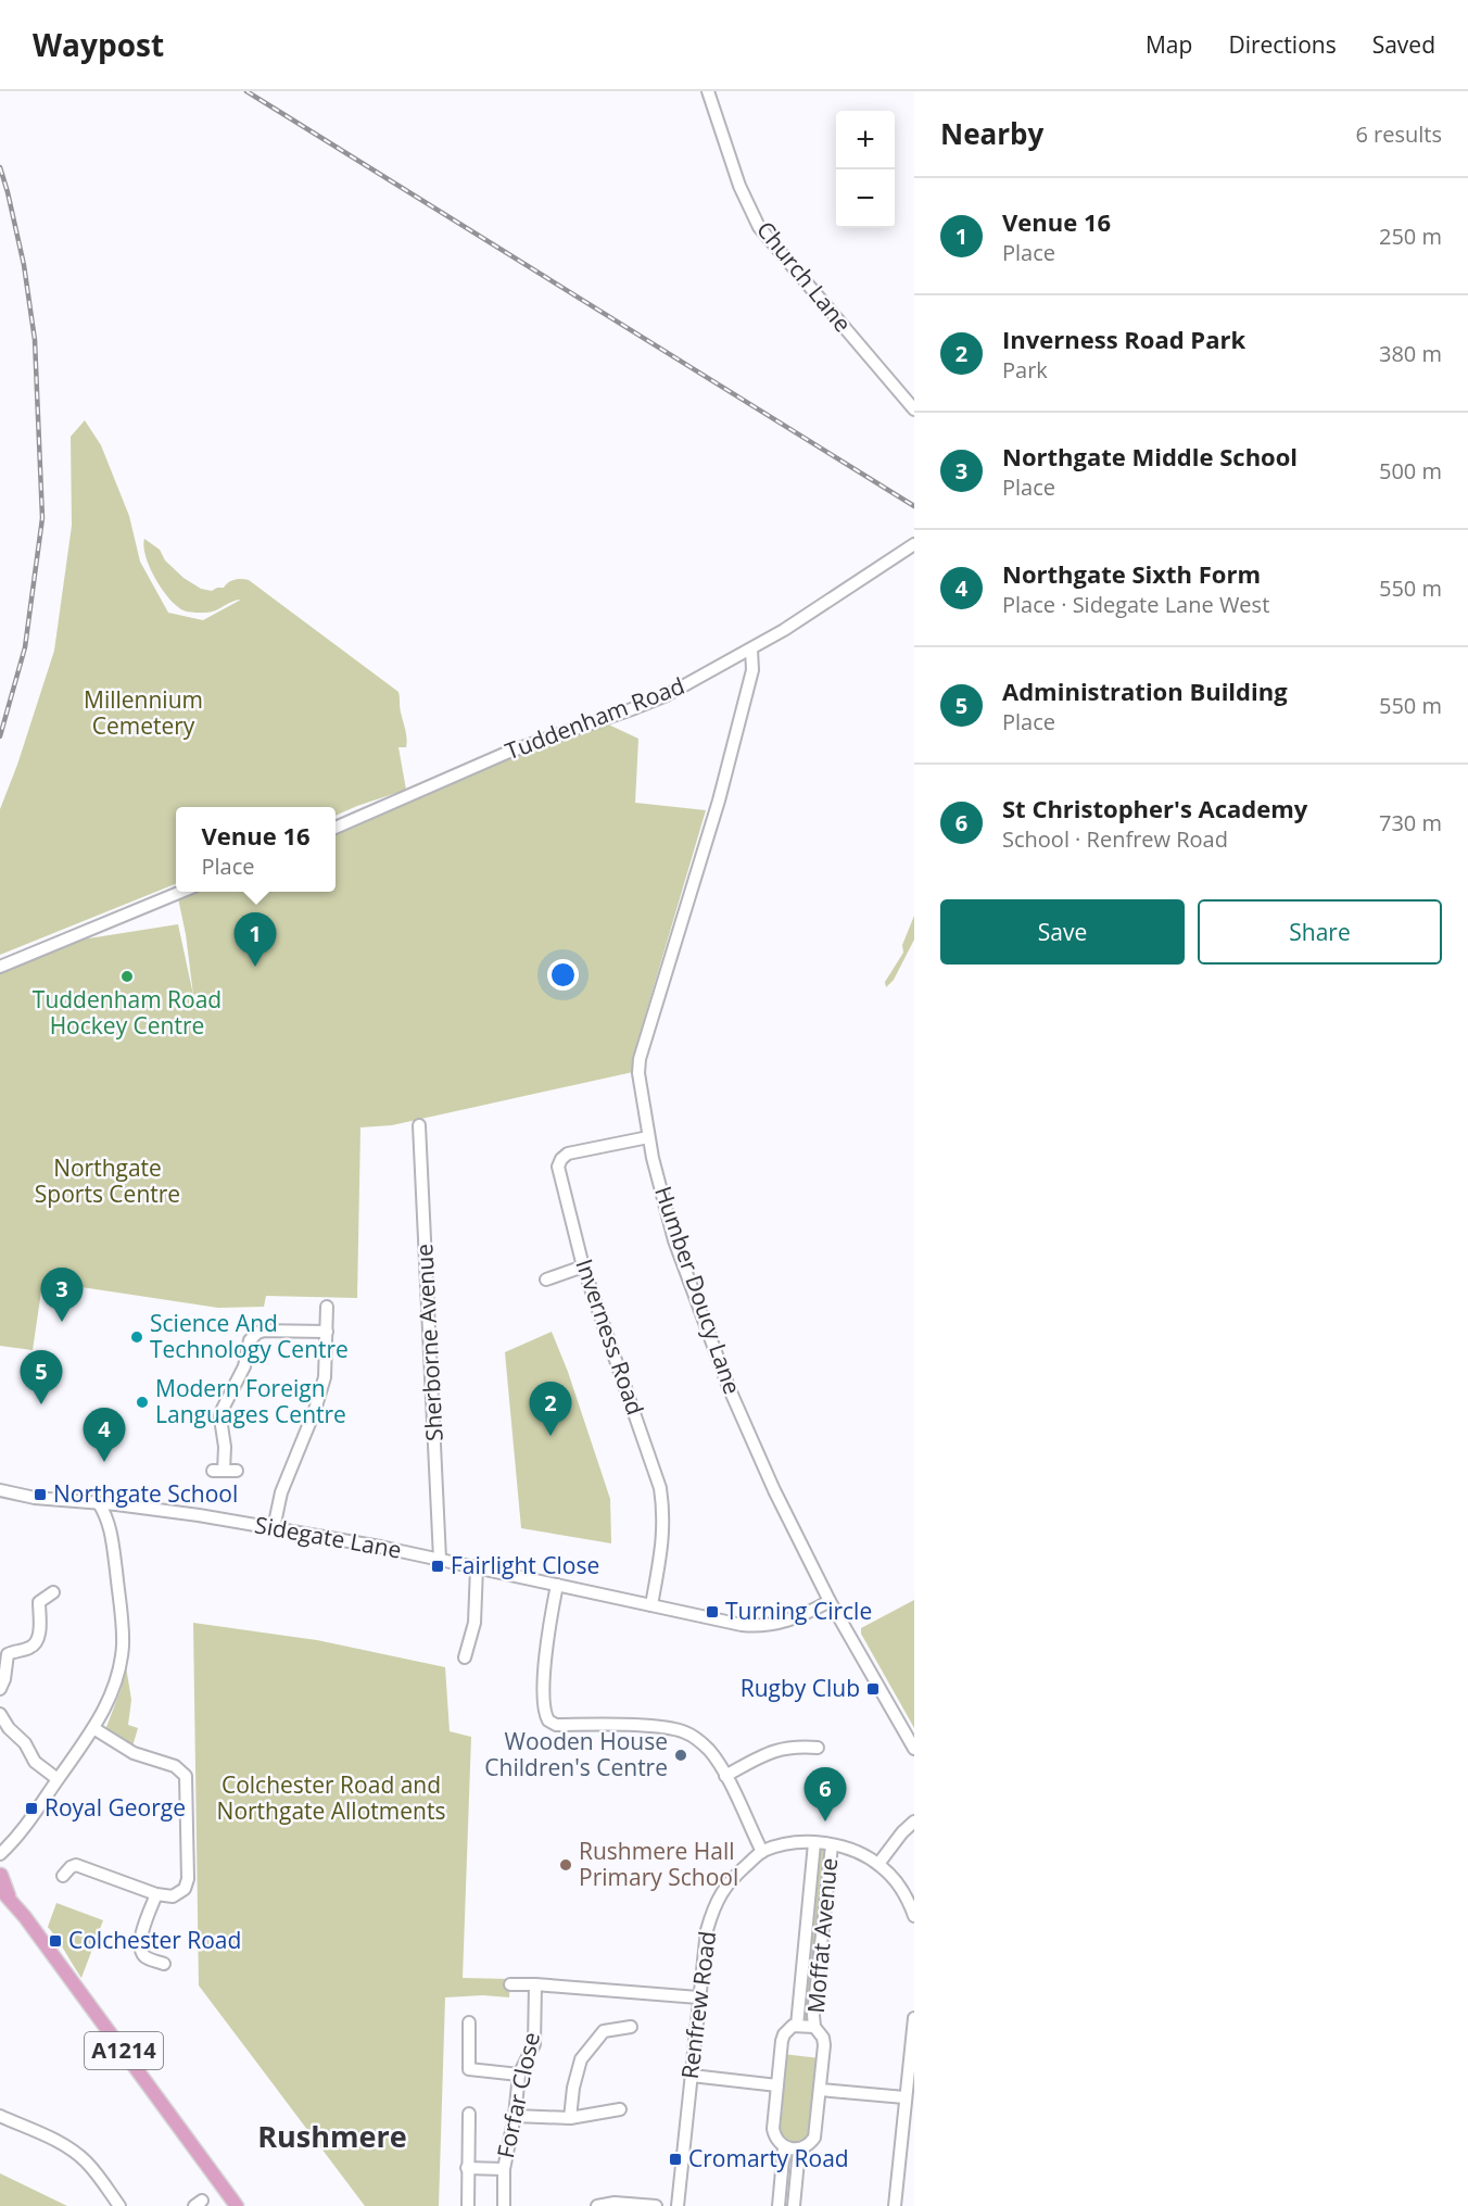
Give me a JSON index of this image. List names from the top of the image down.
{
  "streets": {
    "main road": ["A1214"],
    "street": [
      "Church Lane",
      "Tuddenham Road",
      "Humber Doucy Lane",
      "Inverness Road",
      "Sherborne Avenue",
      "Sidegate Lane",
      "Moffat Avenue",
      "Renfrew Road",
      "Forfar Close"
    ]
  },
  "crossings": [
    ["Tuddenham Road", "Humber Doucy Lane"],
    ["Humber Doucy Lane", "Inverness Road"],
    ["Humber Doucy Lane", "Sidegate Lane"],
    ["Inverness Road", "Sidegate Lane"],
    ["Sherborne Avenue", "Sidegate Lane"],
    ["Moffat Avenue", "Renfrew Road"]
  ],
  "districts": ["Rushmere"],
  "parks": ["Millennium Cemetery", "Northgate Sports Centre", "Colchester Road and Northgate Allotments"],
  "places": {
    "other": [
      "Tuddenham Road Hockey Centre",
      "Science And Technology Centre",
      "Modern Foreign Languages Centre",
      "Wooden House Children's Centre",
      "Rushmere Hall Primary School"
    ],
    "transit": [
      "Northgate School",
      "Fairlight Close",
      "Turning Circle",
      "Rugby Club",
      "Royal George",
      "Colchester Road",
      "Cromarty Road"
    ]
  },
  "page": {
    "header": "Waypost",
    "nav": ["Map", "Directions", "Saved"],
    "heading": ["Nearby", "6 results"],
    "map_buttons": ["+", "−"],
    "list": [
      {
        "mark": "1",
        "name": "Venue 16",
        "note": "Place",
        "value": "250 m"
      },
      {
        "mark": "2",
        "name": "Inverness Road Park",
        "note": "Park",
        "value": "380 m"
      },
      {
        "mark": "3",
        "name": "Northgate Middle School",
        "note": "Place",
        "value": "500 m"
      },
      {
        "mark": "4",
        "name": "Northgate Sixth Form",
        "note": "Place · Sidegate Lane West",
        "value": "550 m"
      },
      {
        "mark": "5",
        "name": "Administration Building",
        "note": "Place",
        "value": "550 m"
      },
      {
        "mark": "6",
        "name": "St Christopher's Academy",
        "note": "School · Renfrew Road",
        "value": "730 m"
      }
    ],
    "popup": ["Venue 16", "Place"],
    "buttons": ["Save", "Share"],
    "pins": [
      "1",
      "3",
      "5",
      "2",
      "4",
      "6"
    ]
  }
}
